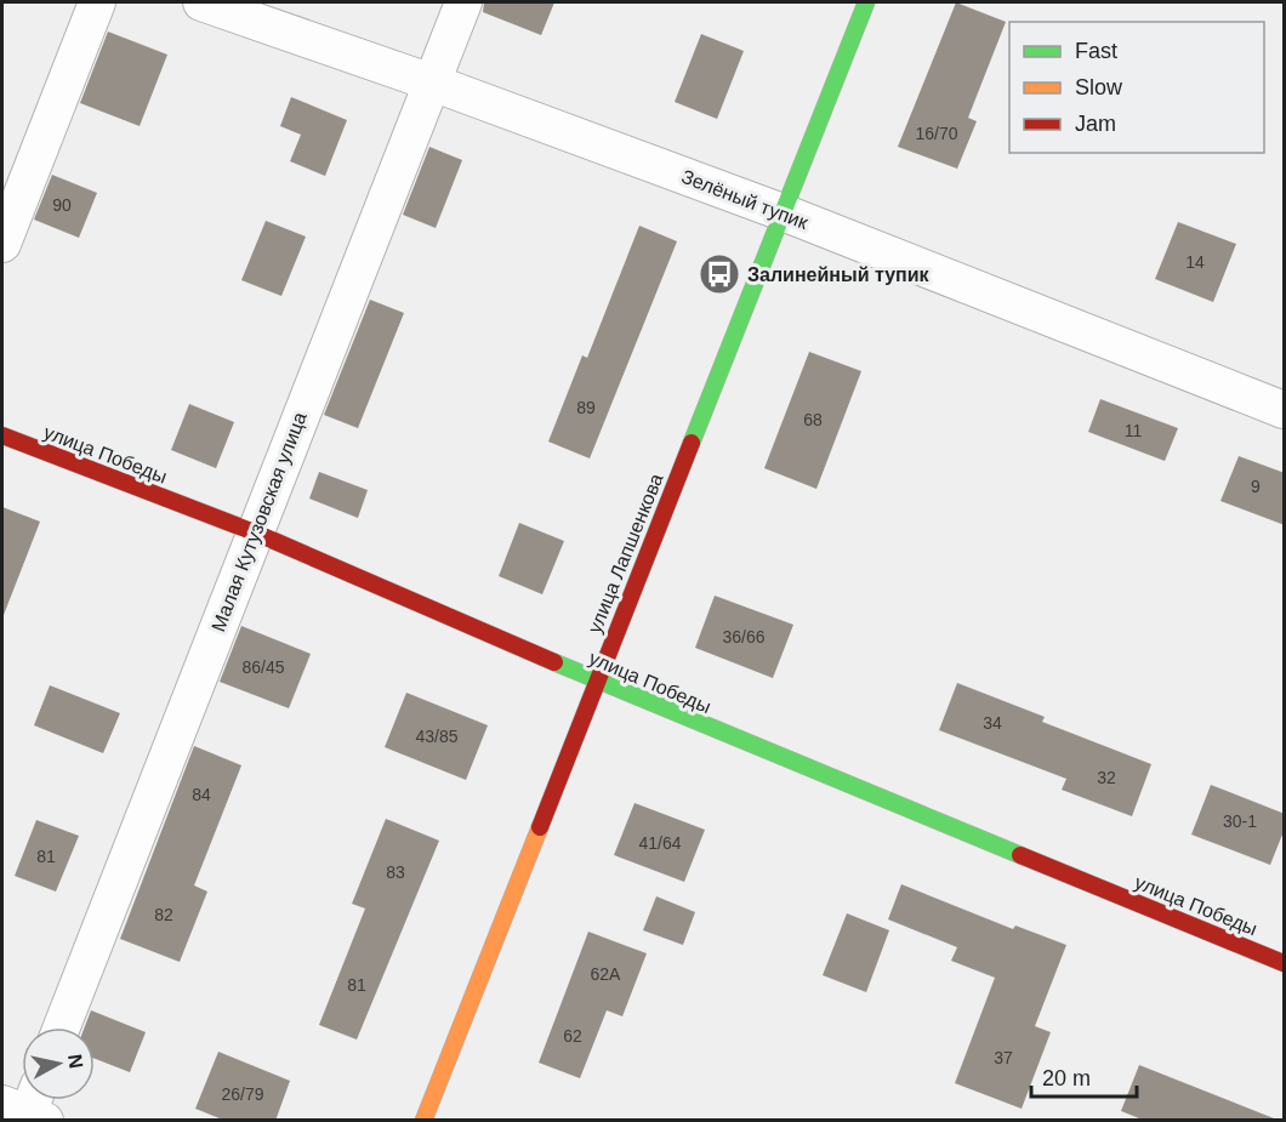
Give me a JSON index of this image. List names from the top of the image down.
{
  "streets": {
    "street": [
      "Зелёный тупик",
      "улица Победы",
      "Малая Кутузовская улица",
      "улица Лапшенкова"
    ]
  },
  "crossings": [
    ["Зелёный тупик", "Малая Кутузовская улица"],
    ["Зелёный тупик", "улица Лапшенкова"],
    ["улица Победы", "Малая Кутузовская улица"],
    ["улица Победы", "улица Лапшенкова"]
  ],
  "places": {
    "bus stop": ["Залинейный тупик"]
  },
  "house_numbers": [
    "16/70",
    "90",
    "14",
    "89",
    "68",
    "11",
    "9",
    "36/66",
    "86/45",
    "34",
    "43/85",
    "32",
    "84",
    "30-1",
    "41/64",
    "81",
    "83",
    "82",
    "62А",
    "81",
    "62",
    "37",
    "26/79"
  ],
  "legend": ["Fast", "Slow", "Jam"],
  "scale_bar": "20 m",
  "north": "right"
}
